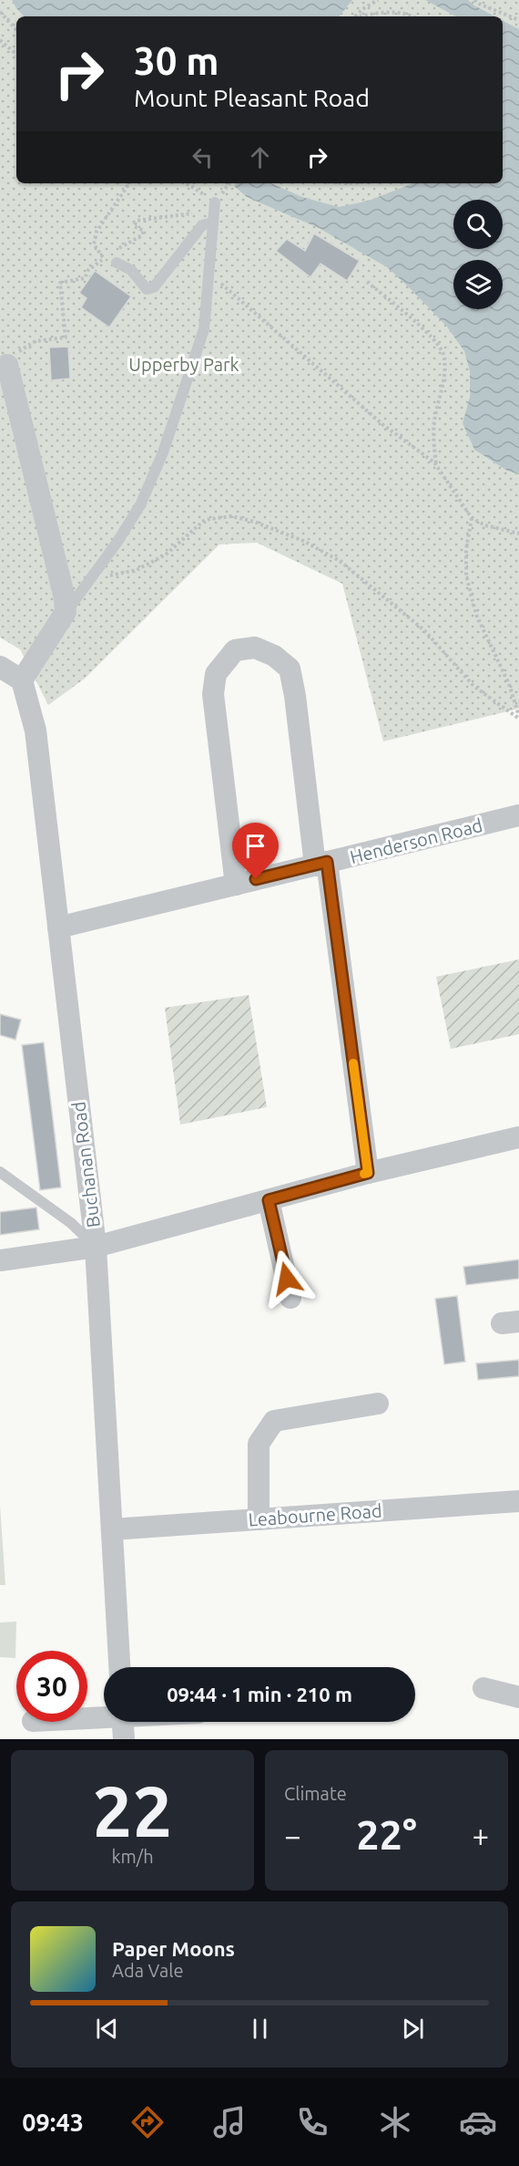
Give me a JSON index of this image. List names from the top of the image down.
{
  "streets": {
    "street": ["Henderson Road", "Buchanan Road", "Leabourne Road"]
  },
  "crossings": [
    ["Henderson Road", "Buchanan Road"],
    ["Buchanan Road", "Leabourne Road"]
  ],
  "parks": ["Upperby Park"],
  "page": {
    "turn": ["30 m", "Mount Pleasant Road"],
    "limit": "30",
    "trip": "09:44 · 1 min · 210 m",
    "tile": [
      ["22", "km/h"],
      "Climate"
    ],
    "heat": ["−", "22°", "+"],
    "song": ["Paper Moons", "Ada Vale"],
    "tabs": "09:43"
  }
}
